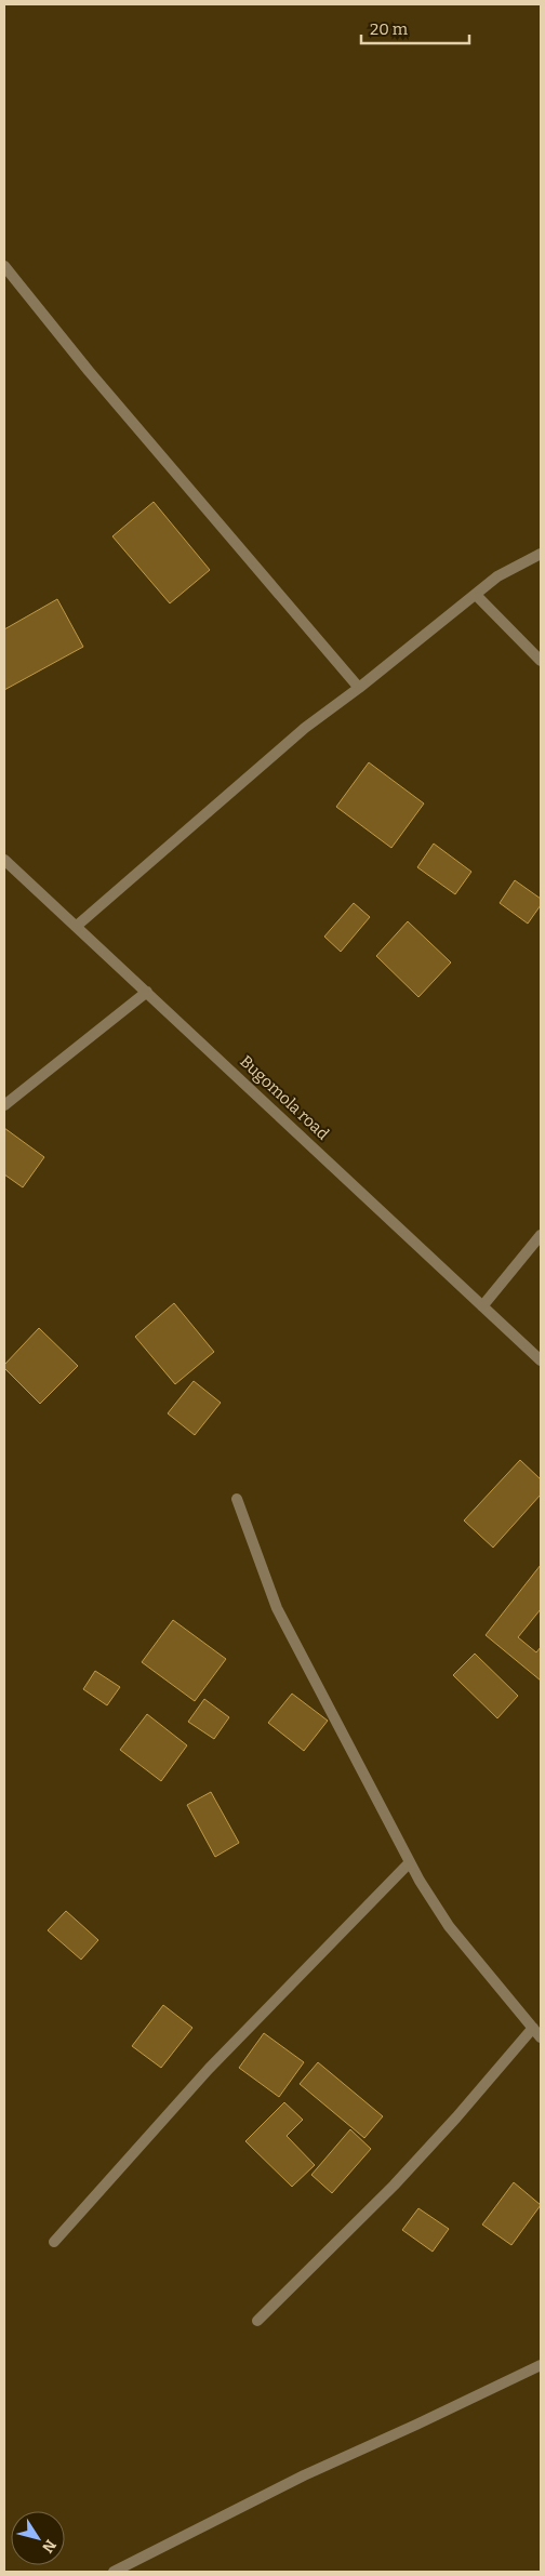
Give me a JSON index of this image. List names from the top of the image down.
{
  "streets": {
    "street": ["Bugomola road"]
  },
  "scale_bar": "20 m",
  "north": "bottom right"
}
